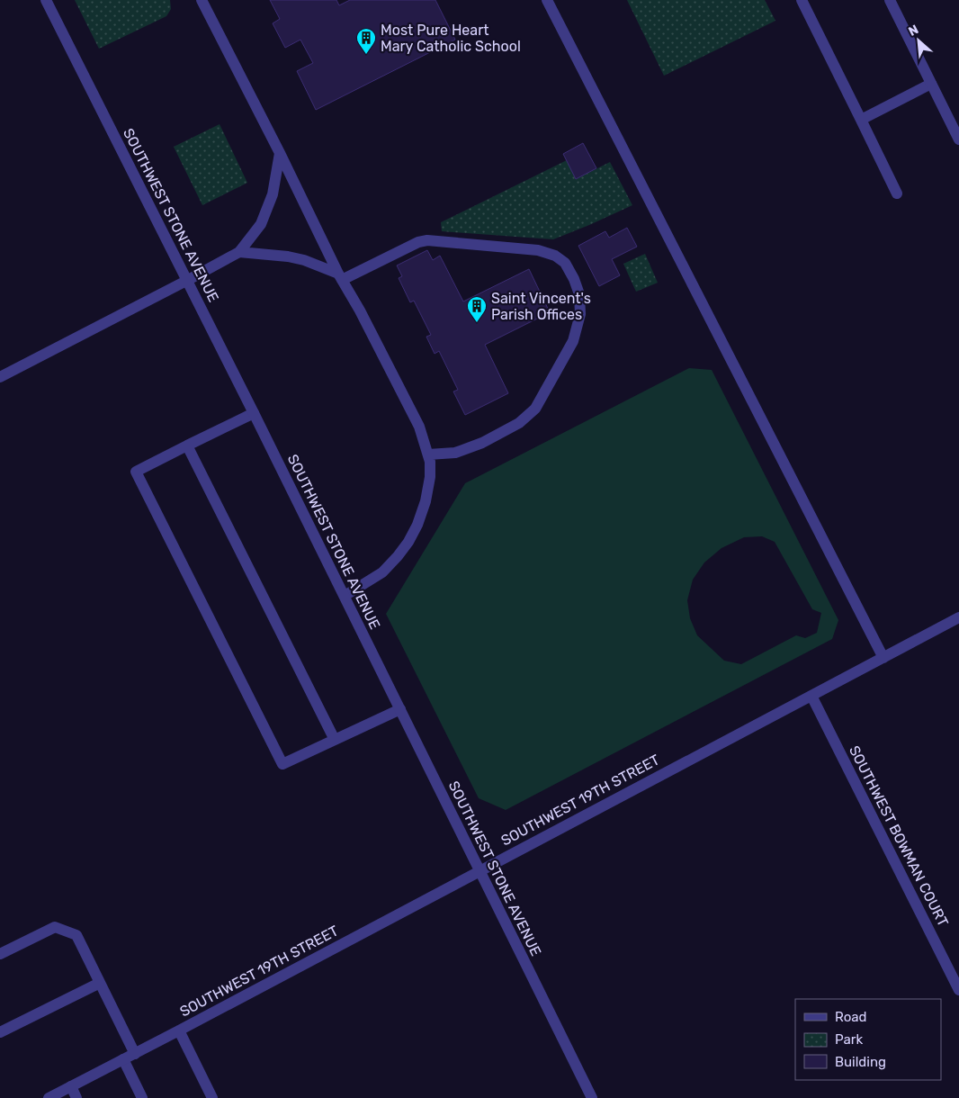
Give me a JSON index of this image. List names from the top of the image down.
{
  "streets": {
    "street": ["SOUTHWEST STONE AVENUE", "SOUTHWEST 19TH STREET", "SOUTHWEST BOWMAN COURT"]
  },
  "crossings": [
    ["SOUTHWEST STONE AVENUE", "SOUTHWEST 19TH STREET"],
    ["SOUTHWEST 19TH STREET", "SOUTHWEST BOWMAN COURT"]
  ],
  "places": {
    "building": ["Most Pure Heart Mary Catholic School", "Saint Vincent's Parish Offices"]
  },
  "legend": ["Road", "Park", "Building"],
  "north": "top left"
}
